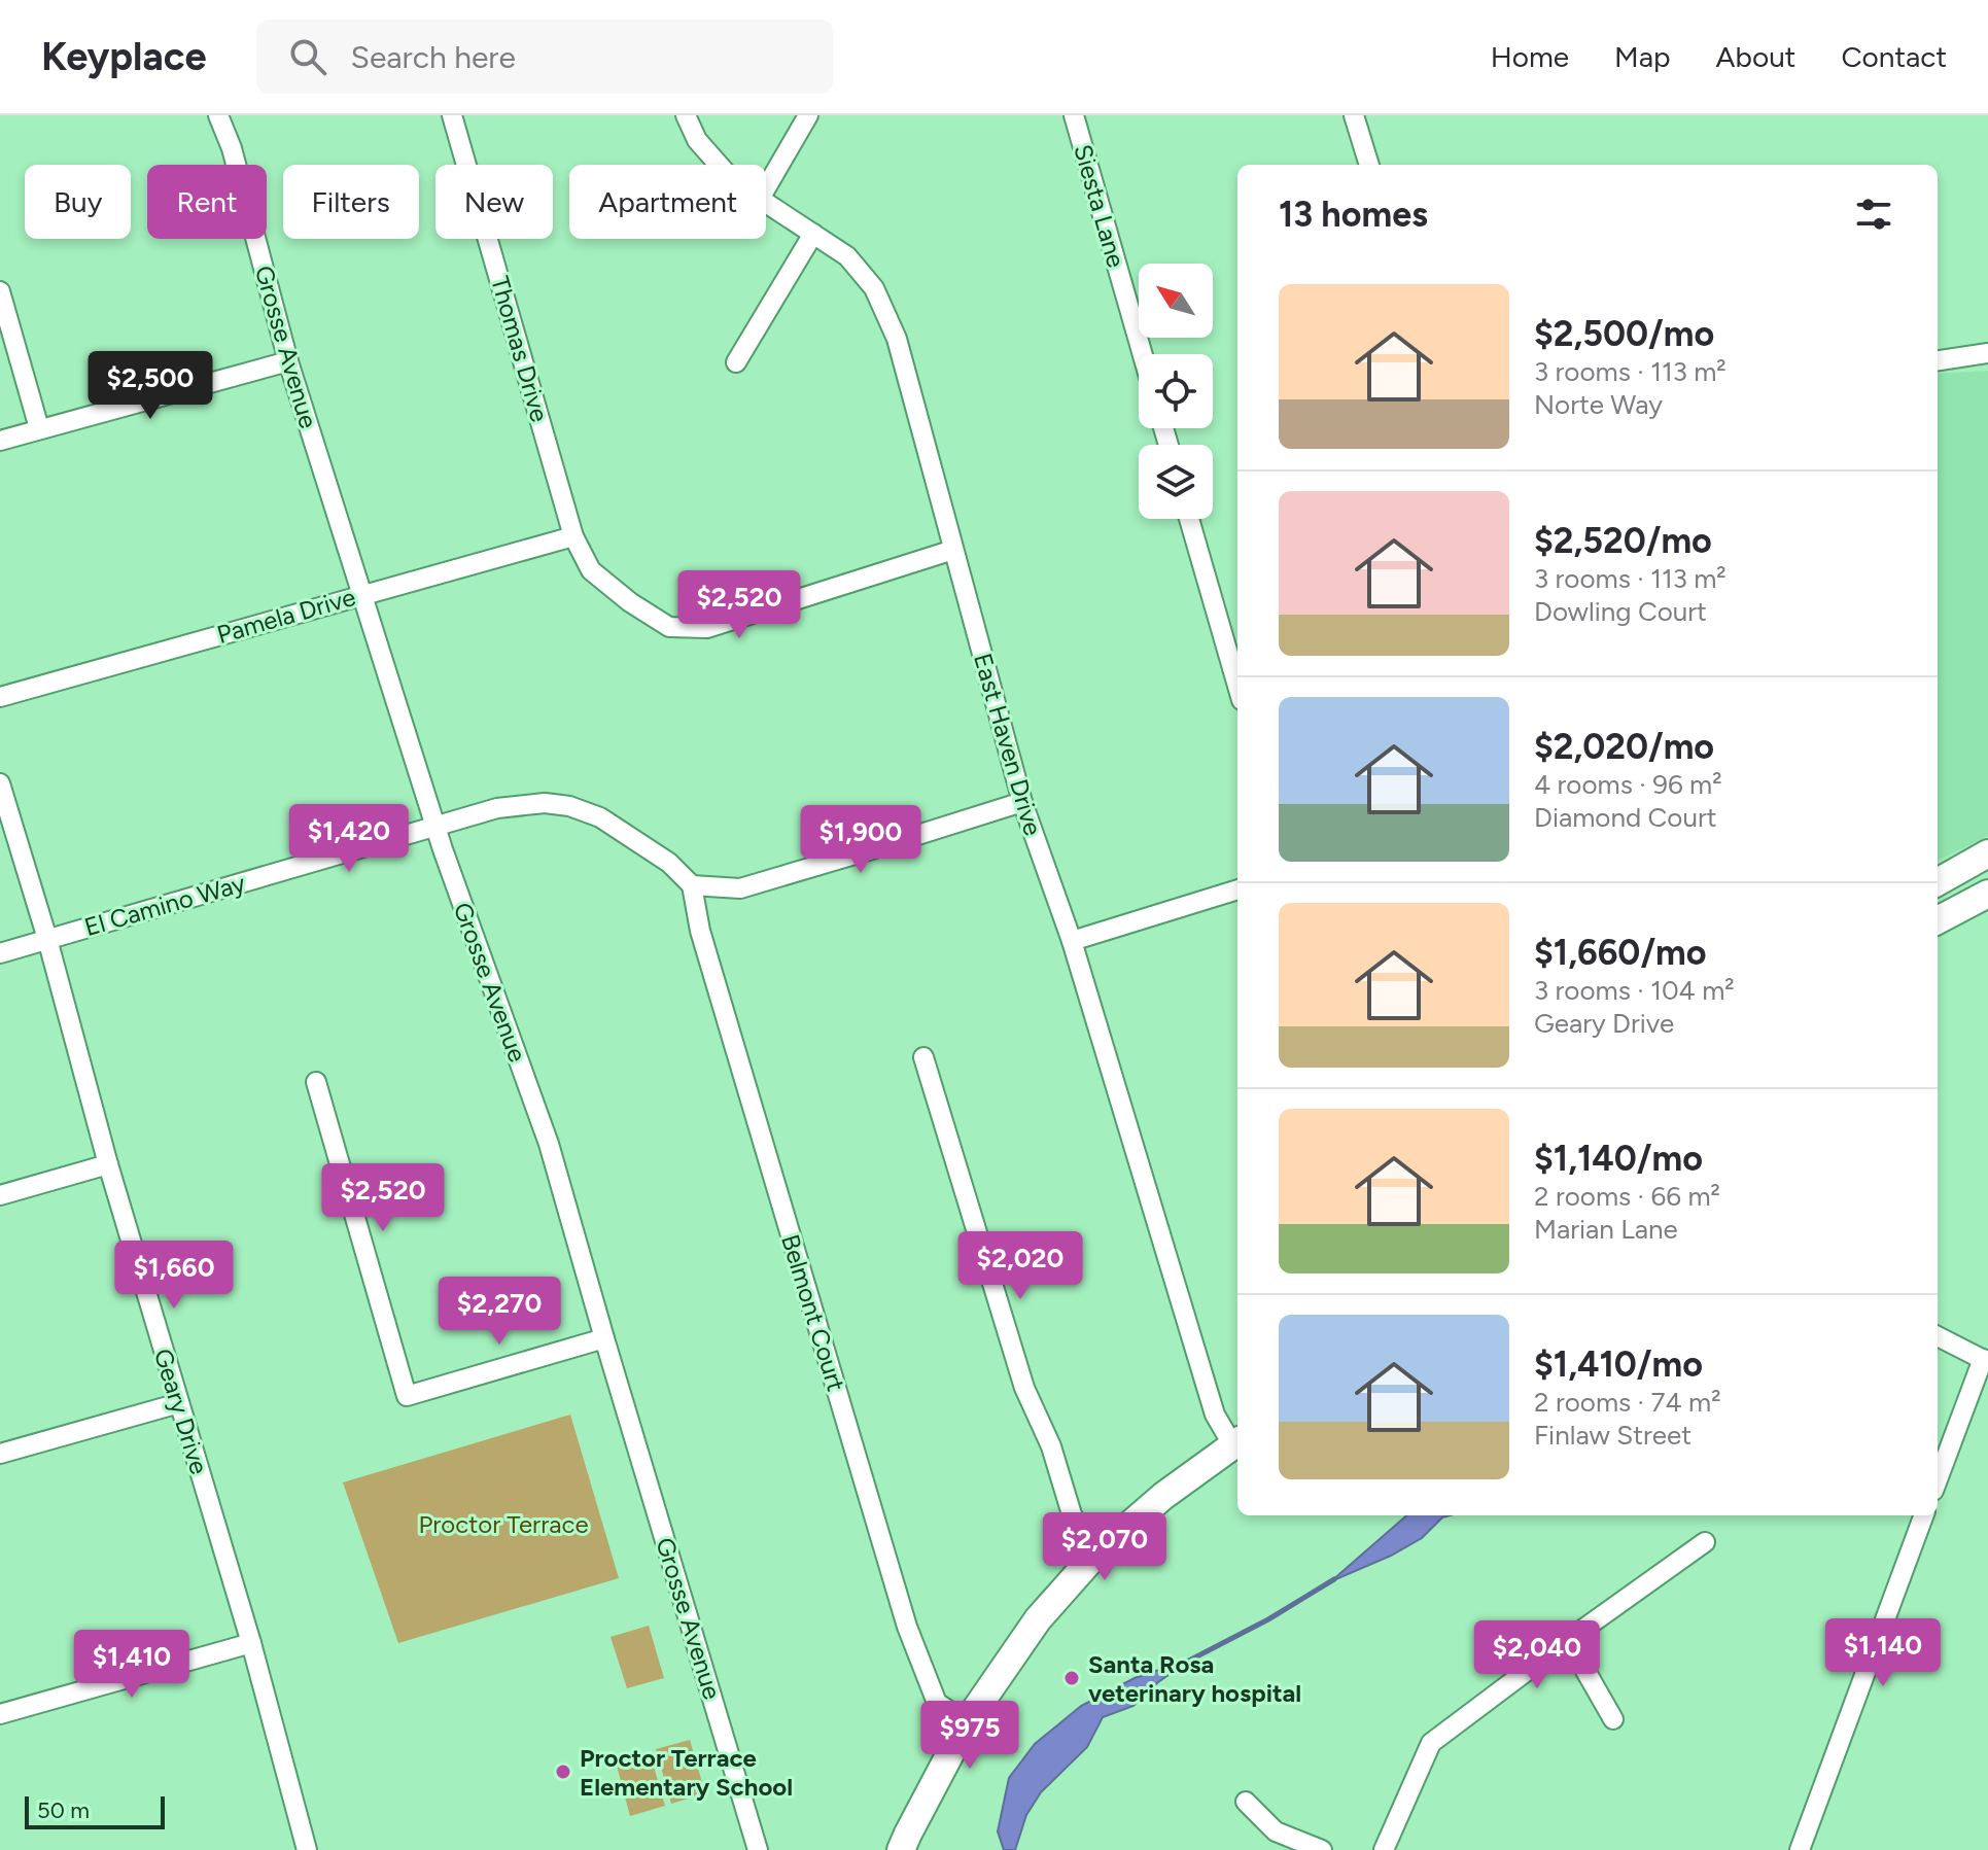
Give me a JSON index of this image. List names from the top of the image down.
{
  "streets": {
    "street": [
      "Siesta Lane",
      "Grosse Avenue",
      "Thomas Drive",
      "Pamela Drive",
      "East Haven Drive",
      "El Camino Way",
      "Belmont Court",
      "Geary Drive"
    ]
  },
  "crossings": [
    ["Grosse Avenue", "Pamela Drive"],
    ["Grosse Avenue", "El Camino Way"],
    ["Thomas Drive", "Pamela Drive"],
    ["Thomas Drive", "East Haven Drive"],
    ["El Camino Way", "Belmont Court"],
    ["El Camino Way", "Geary Drive"]
  ],
  "parks": ["Proctor Terrace"],
  "places": ["Santa Rosa veterinary hospital", "Proctor Terrace Elementary School"],
  "scale_bar": "50 m",
  "north": "top left",
  "page": {
    "header": "Keyplace",
    "search": "Search here",
    "nav": [
      "Home",
      "Map",
      "About",
      "Contact"
    ],
    "chip": [
      "Buy",
      "Rent",
      "Filters",
      "New",
      "Apartment"
    ],
    "heading": "13 homes",
    "list": [
      {
        "name": "$2,500/mo",
        "note": "3 rooms · 113 m² · Norte Way"
      },
      {
        "name": "$2,520/mo",
        "note": "3 rooms · 113 m² · Dowling Court"
      },
      {
        "name": "$2,020/mo",
        "note": "4 rooms · 96 m² · Diamond Court"
      },
      {
        "name": "$1,660/mo",
        "note": "3 rooms · 104 m² · Geary Drive"
      },
      {
        "name": "$1,140/mo",
        "note": "2 rooms · 66 m² · Marian Lane"
      },
      {
        "name": "$1,410/mo",
        "note": "2 rooms · 74 m² · Finlaw Street"
      }
    ],
    "price": [
      "$2,500",
      "$2,520",
      "$1,420",
      "$1,900",
      "$2,520",
      "$2,020",
      "$1,660",
      "$2,270",
      "$2,070",
      "$1,140",
      "$2,040",
      "$1,410",
      "$975"
    ],
    "scale": "50 m"
  }
}
